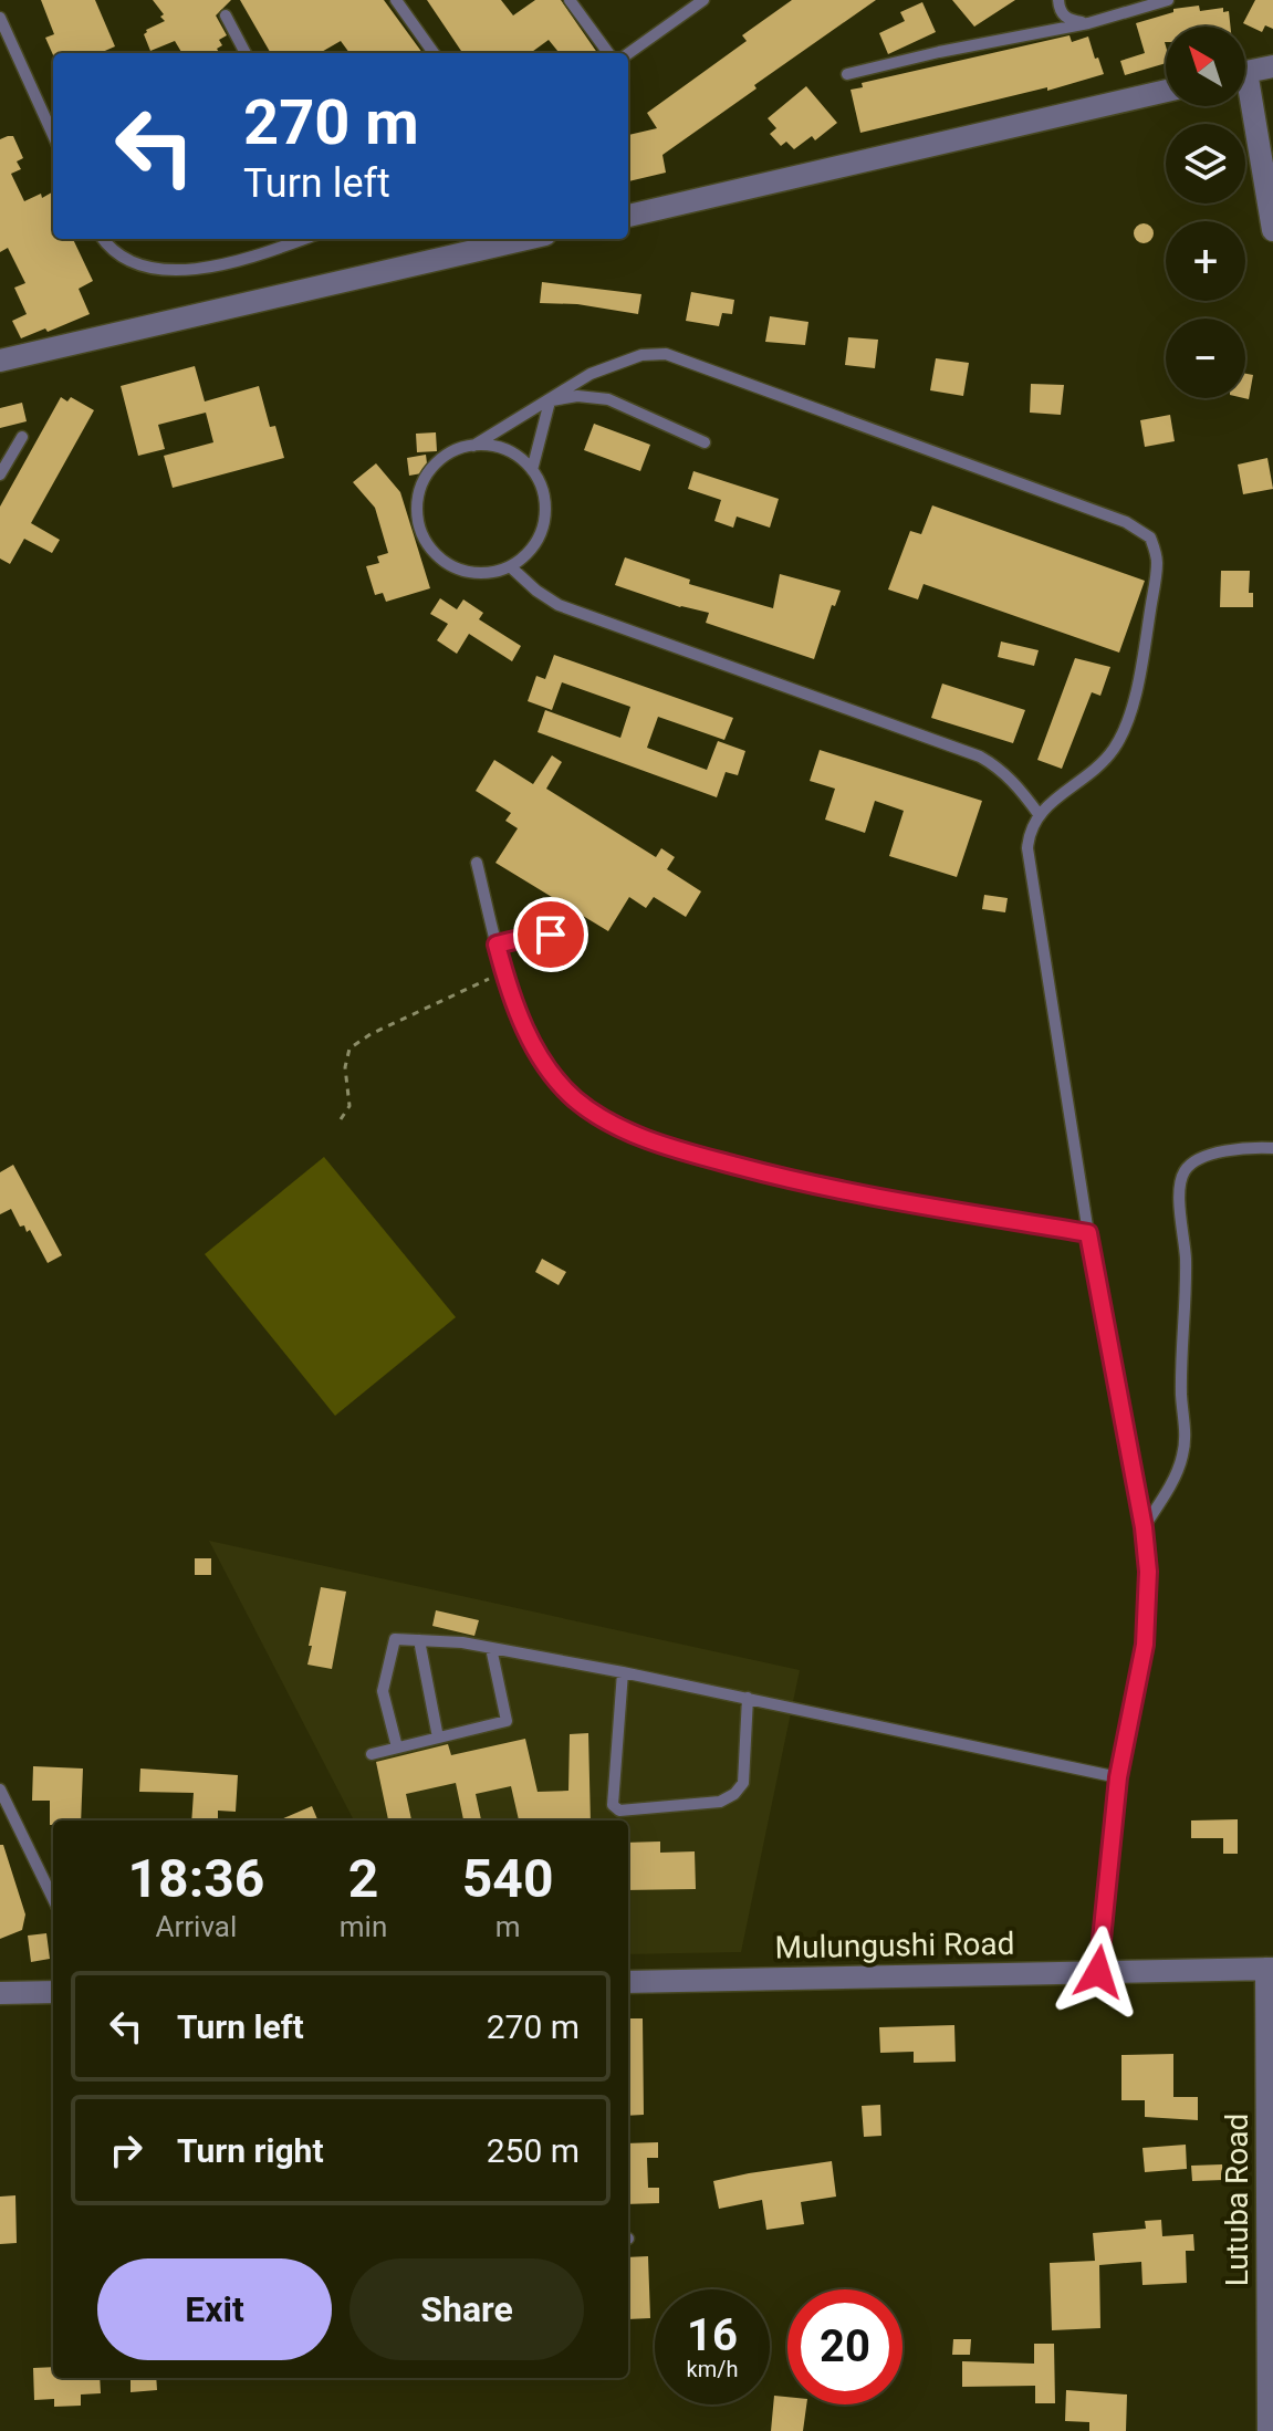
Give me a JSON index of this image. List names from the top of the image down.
{
  "streets": {
    "street": ["Mulungushi Road", "Lutuba Road"]
  },
  "crossings": [
    ["Mulungushi Road", "Lutuba Road"]
  ],
  "north": "top left",
  "page": {
    "map_buttons": ["+", "−"],
    "turn": ["270 m", "Turn left"],
    "eta": [
      "18:36",
      "Arrival",
      "2",
      "min",
      "540",
      "m"
    ],
    "list": [
      {
        "name": "Turn left",
        "value": "270 m"
      },
      {
        "name": "Turn right",
        "value": "250 m"
      }
    ],
    "buttons": ["Exit", "Share"],
    "speed": "16 km/h",
    "limit": "20"
  }
}
